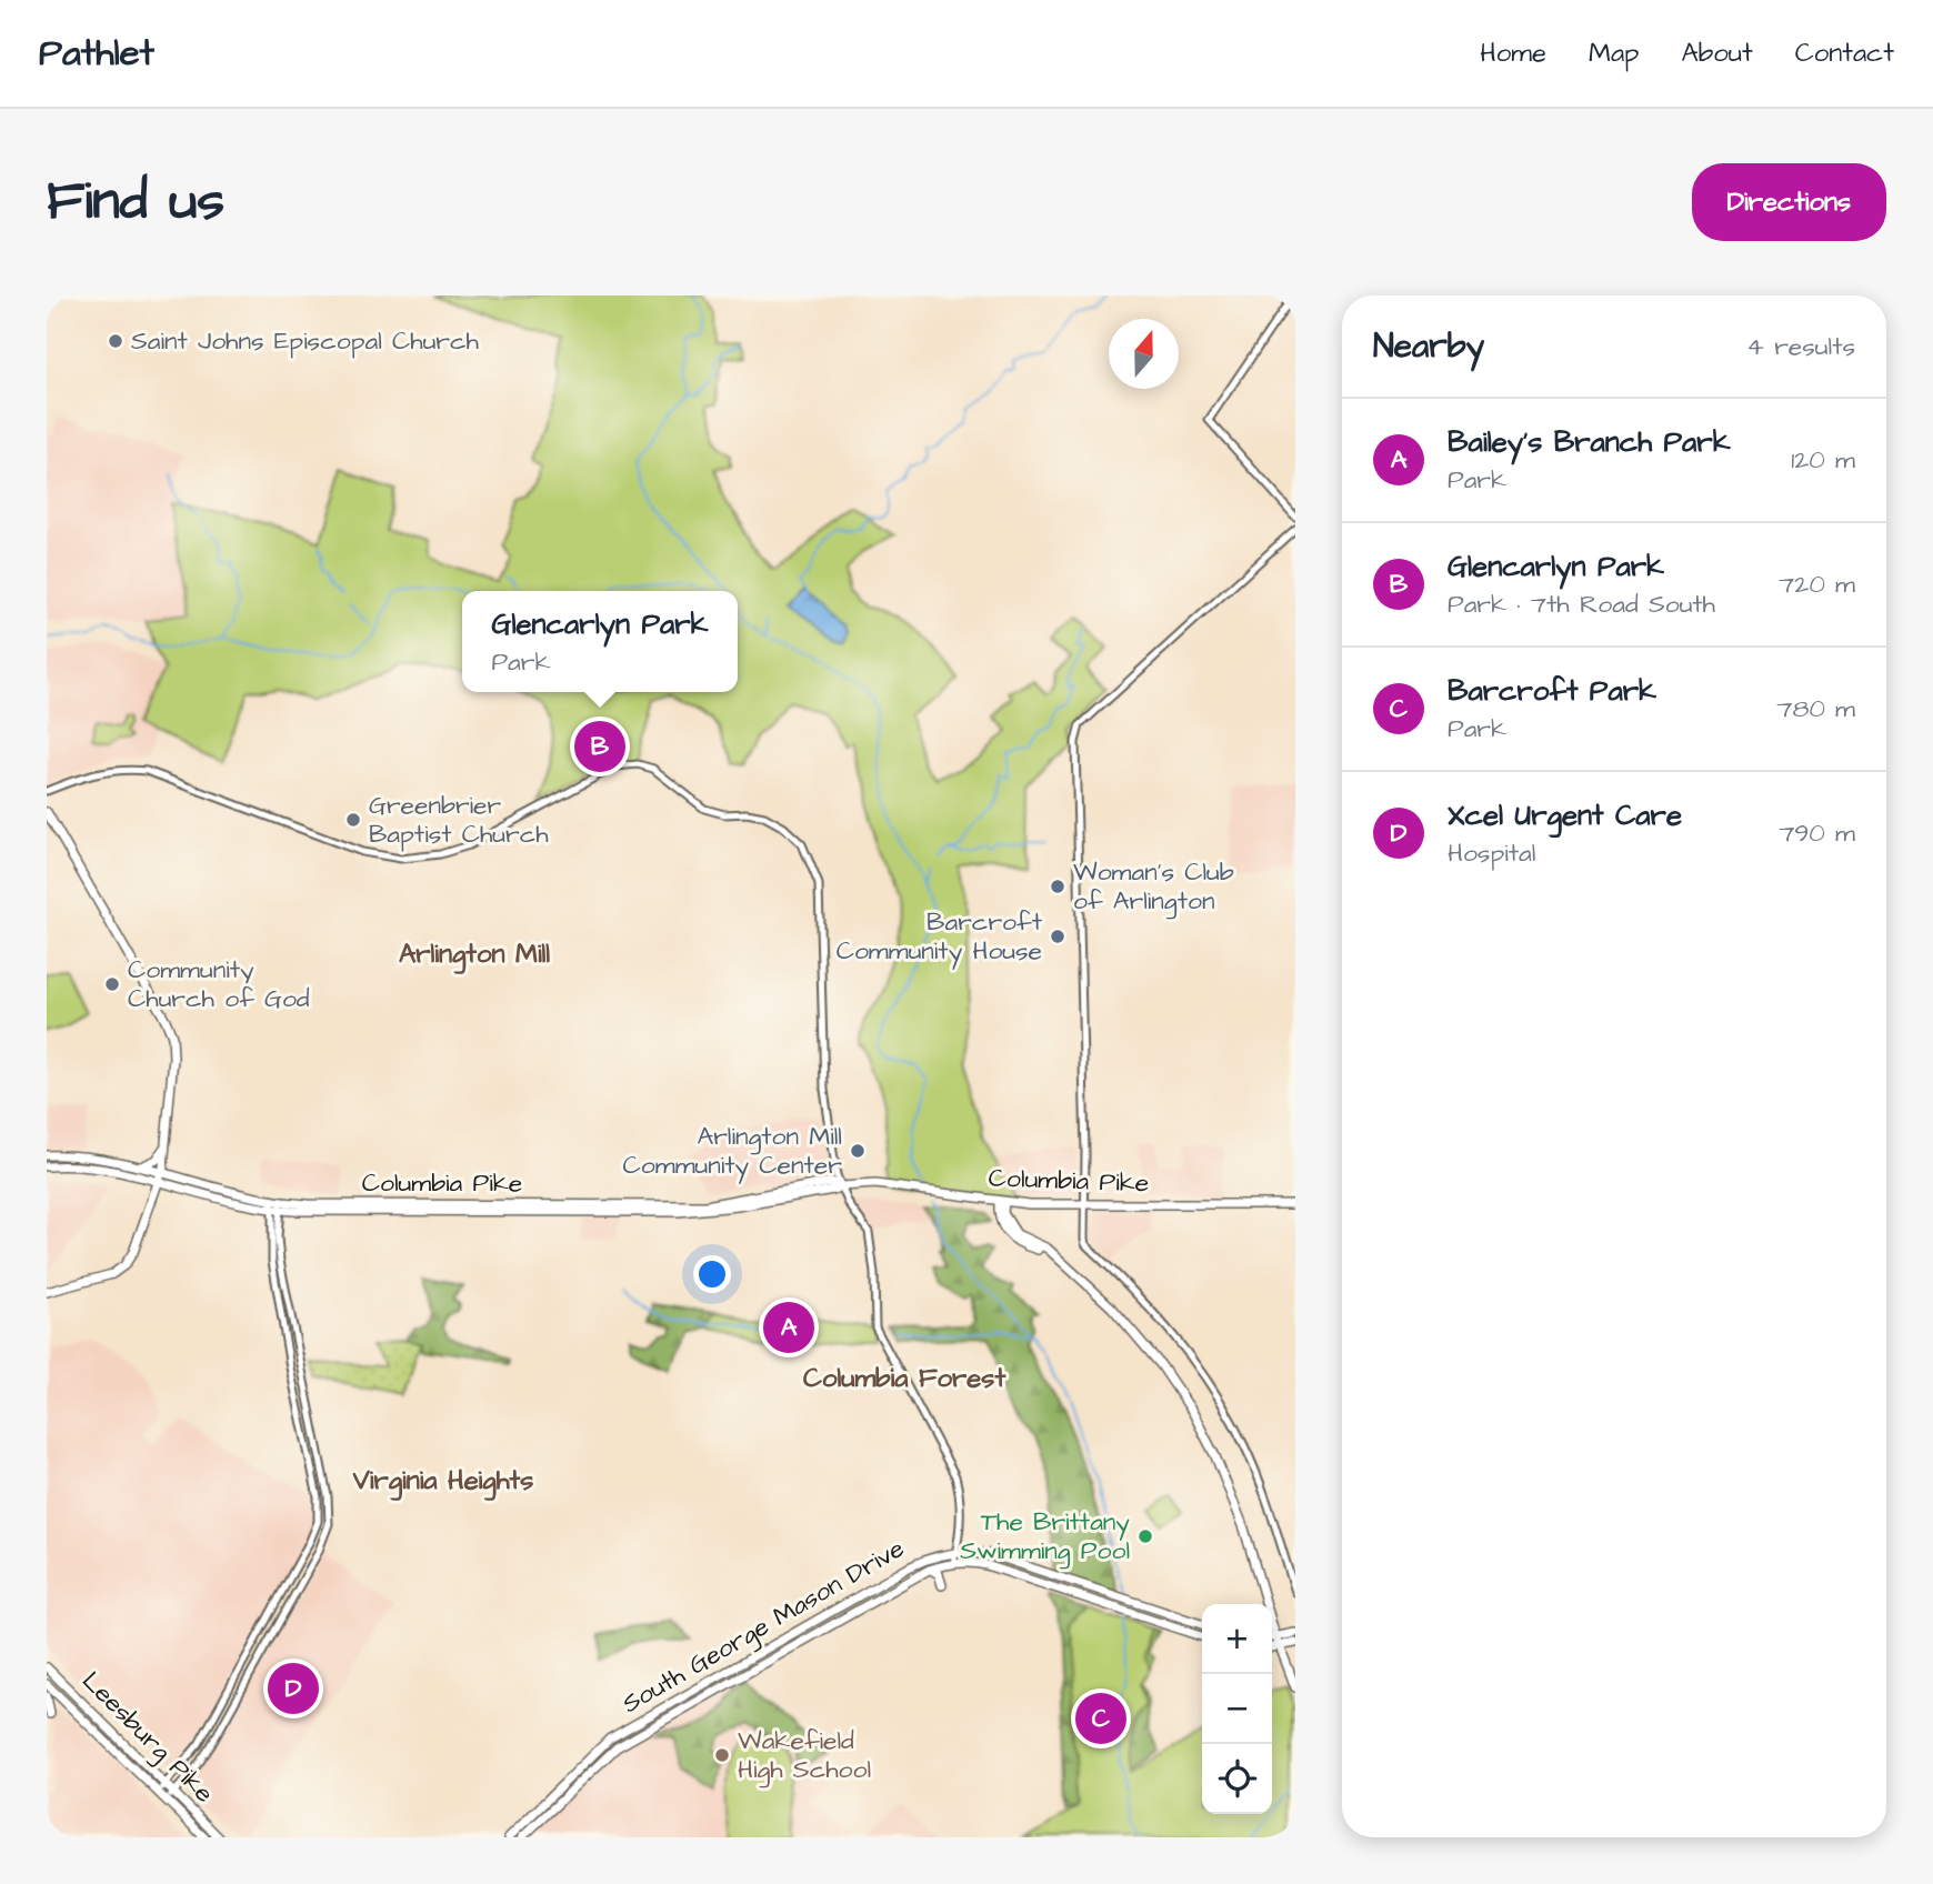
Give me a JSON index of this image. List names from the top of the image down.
{
  "streets": {
    "main road": ["Columbia Pike", "South George Mason Drive", "Leesburg Pike"]
  },
  "districts": ["Arlington Mill", "Columbia Forest", "Virginia Heights"],
  "places": [
    "Saint Johns Episcopal Church",
    "Greenbrier Baptist Church",
    "Woman's Club of Arlington",
    "Barcroft Community House",
    "Community Church of God",
    "Arlington Mill Community Center",
    "The Brittany Swimming Pool",
    "Wakefield High School"
  ],
  "north": "top",
  "page": {
    "header": "Pathlet",
    "nav": [
      "Home",
      "Map",
      "About",
      "Contact"
    ],
    "buttons": "Directions",
    "title": "Find us",
    "heading": ["Nearby", "4 results"],
    "list": [
      {
        "mark": "A",
        "name": "Bailey's Branch Park",
        "note": "Park",
        "value": "120 m"
      },
      {
        "mark": "B",
        "name": "Glencarlyn Park",
        "note": "Park · 7th Road South",
        "value": "720 m"
      },
      {
        "mark": "C",
        "name": "Barcroft Park",
        "note": "Park",
        "value": "780 m"
      },
      {
        "mark": "D",
        "name": "Xcel Urgent Care",
        "note": "Hospital",
        "value": "790 m"
      }
    ],
    "popup": ["Glencarlyn Park", "Park"],
    "pins": [
      "B",
      "A",
      "D",
      "C"
    ],
    "map_buttons": ["+", "−"]
  }
}
